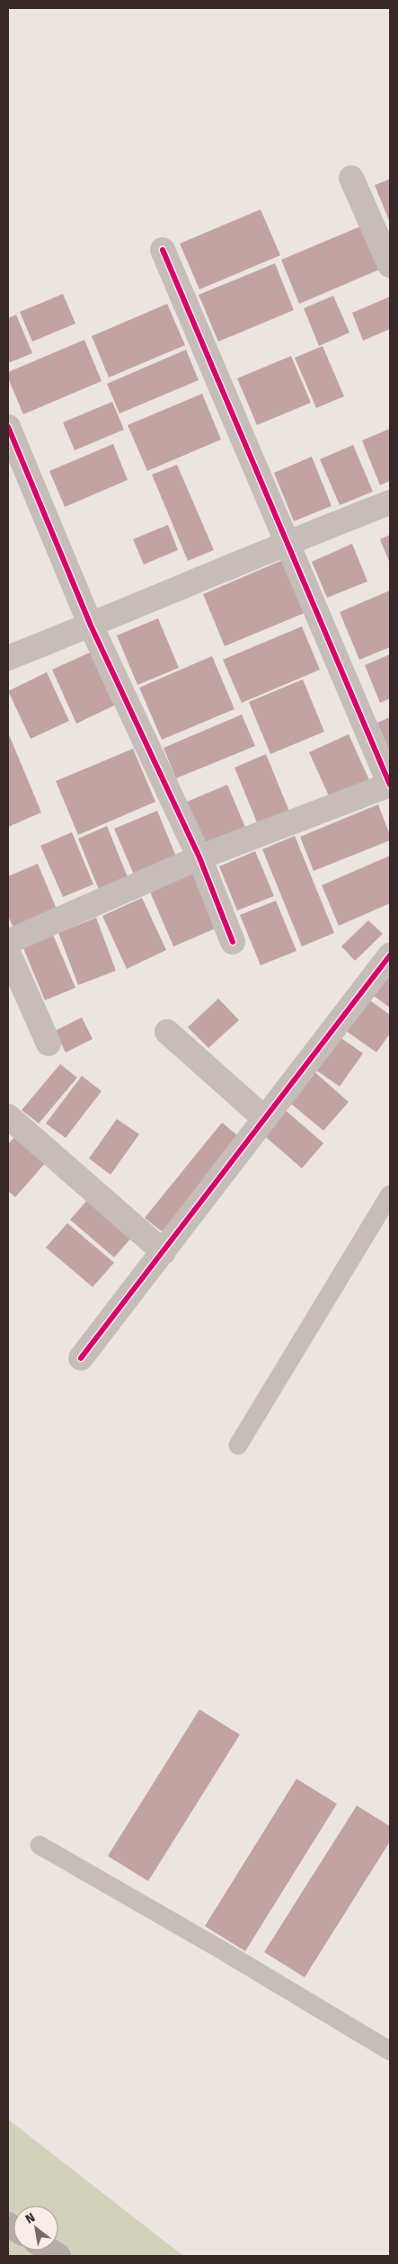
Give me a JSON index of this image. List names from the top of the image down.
{
  "north": "top left"
}
